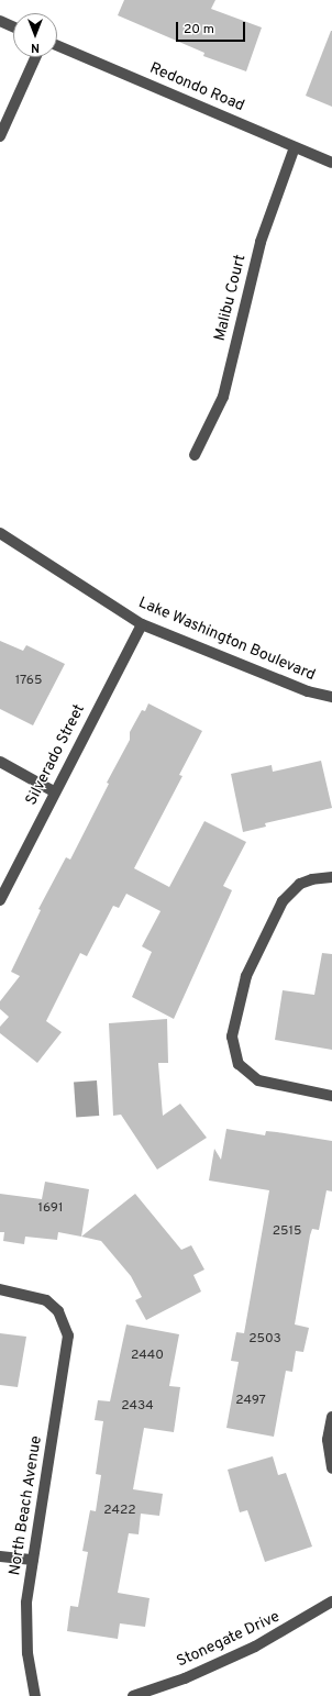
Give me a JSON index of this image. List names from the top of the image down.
{
  "streets": {
    "street": [
      "Redondo Road",
      "Malibu Court",
      "Lake Washington Boulevard",
      "Silverado Street",
      "North Beach Avenue",
      "Stonegate Drive"
    ]
  },
  "crossings": [
    ["Redondo Road", "Malibu Court"],
    ["Lake Washington Boulevard", "Silverado Street"]
  ],
  "house_numbers": [
    "1765",
    "1691",
    "2515",
    "2503",
    "2440",
    "2497",
    "2434",
    "2422"
  ],
  "scale_bar": "20 m",
  "north": "bottom"
}
